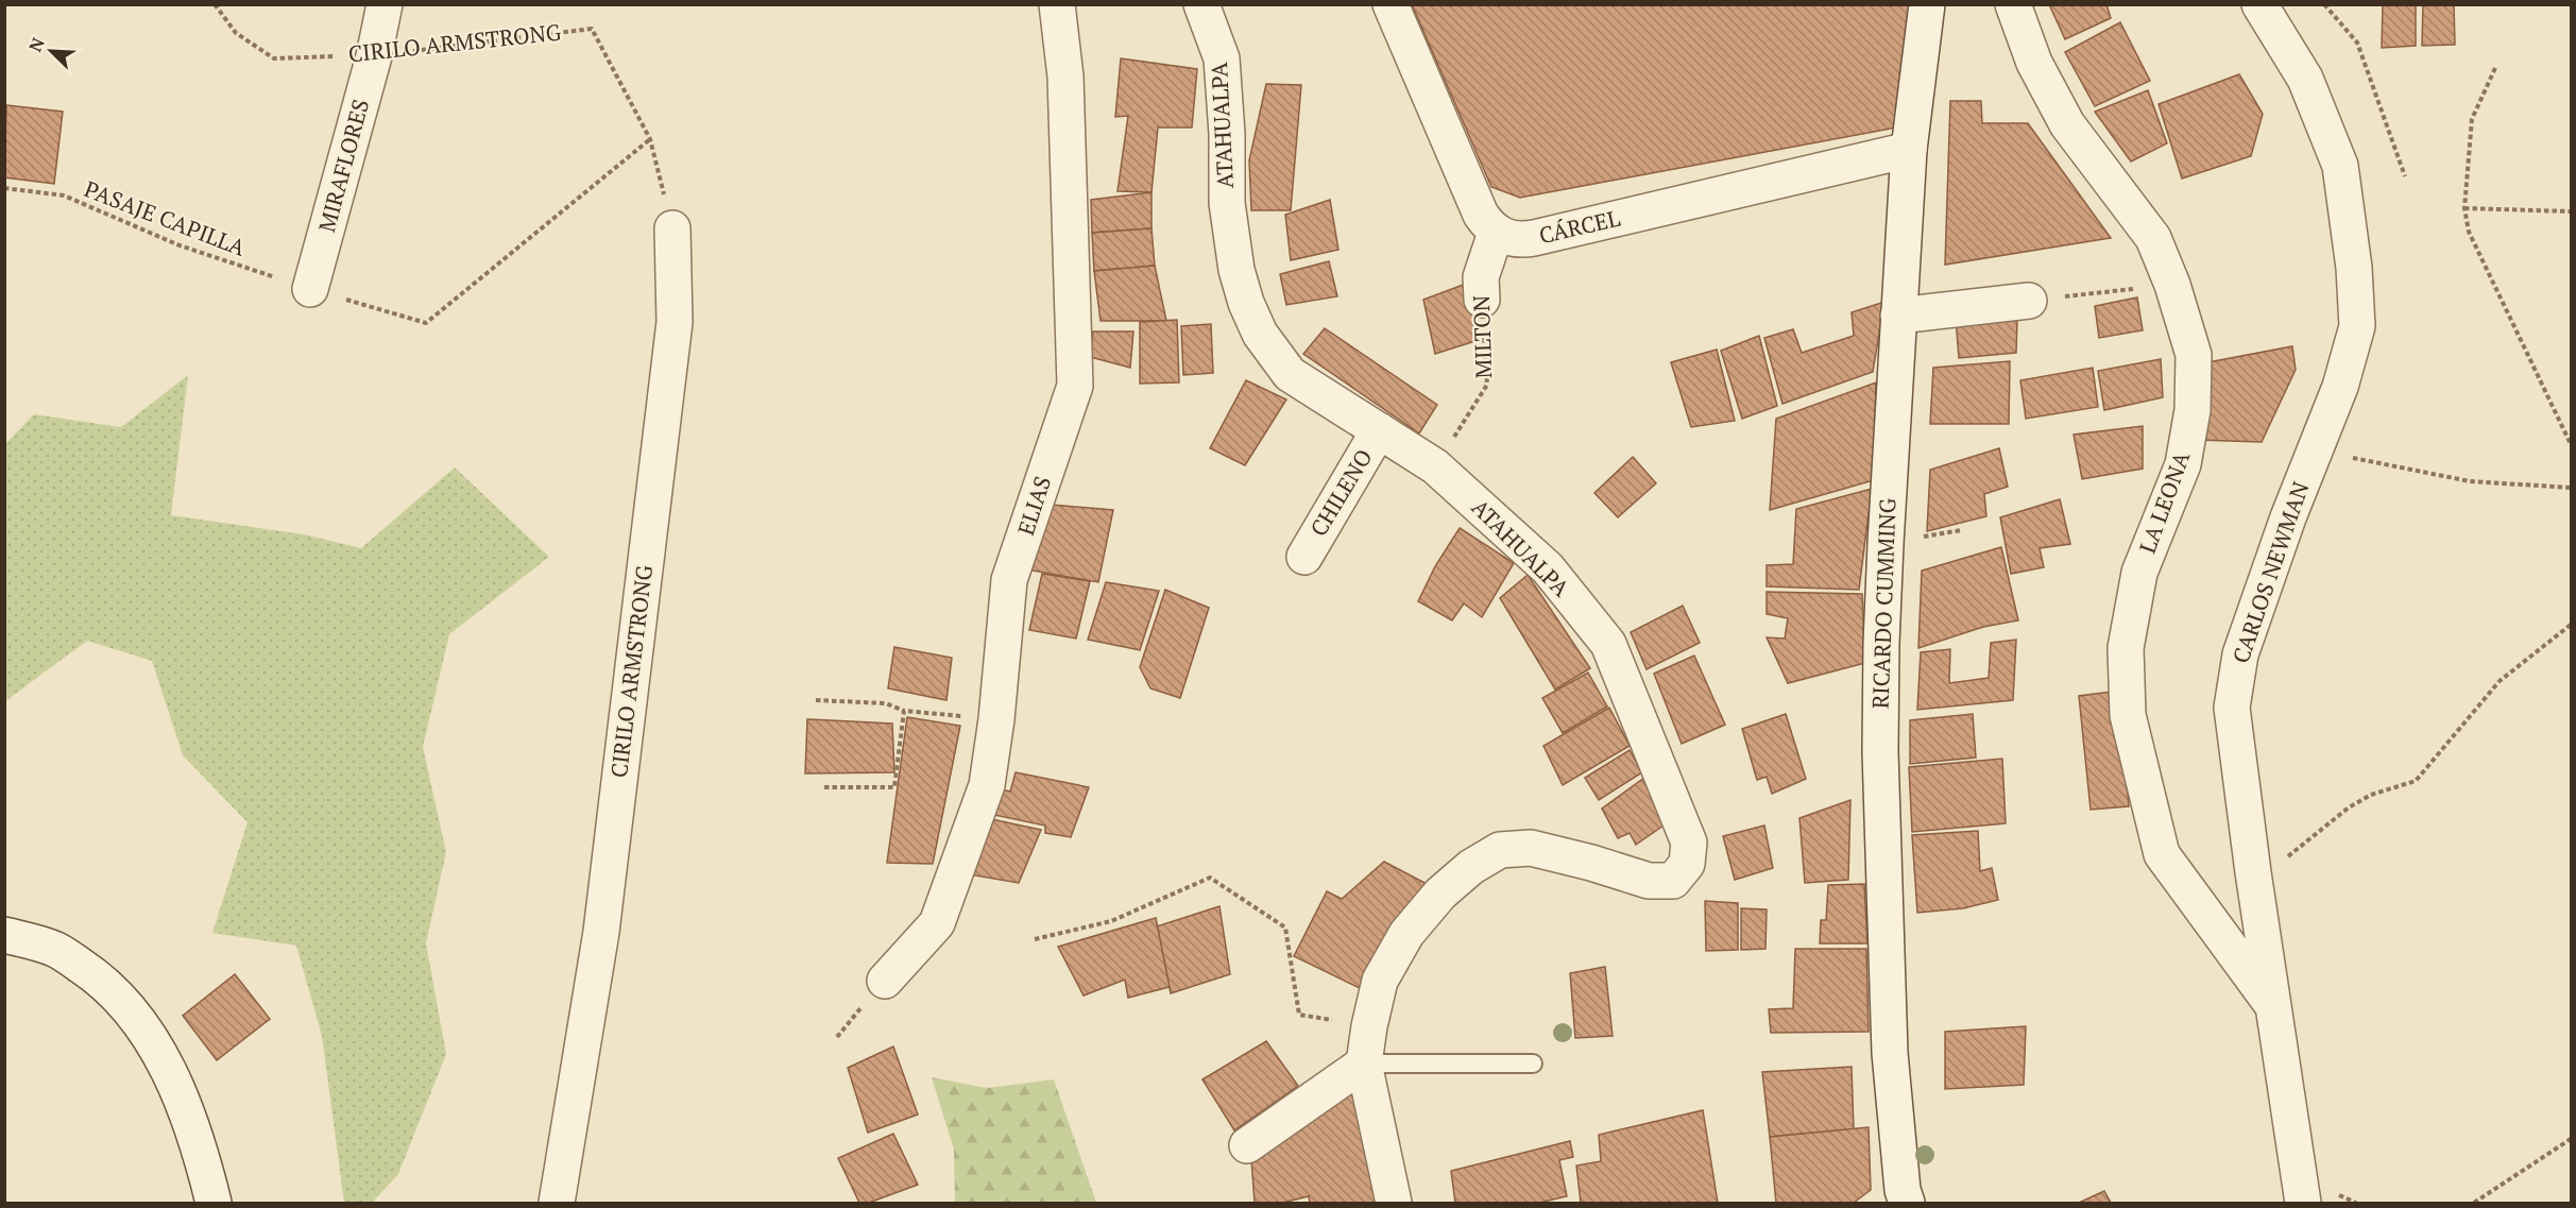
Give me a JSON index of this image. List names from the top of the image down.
{
  "streets": {
    "street": [
      "CIRILO ARMSTRONG",
      "ATAHUALPA",
      "MIRAFLORES",
      "CÁRCEL",
      "MILTON",
      "CHILENO",
      "LA LEONA",
      "ELIAS",
      "CARLOS NEWMAN",
      "RICARDO CUMMING"
    ],
    "path": ["PASAJE CAPILLA"]
  },
  "crossings": [
    ["CIRILO ARMSTRONG", "MIRAFLORES"],
    ["ATAHUALPA", "MILTON"],
    ["ATAHUALPA", "CHILENO"],
    ["MIRAFLORES", "PASAJE CAPILLA"],
    ["CÁRCEL", "MILTON"],
    ["CÁRCEL", "RICARDO CUMMING"],
    ["LA LEONA", "CARLOS NEWMAN"]
  ],
  "north": "top left"
}
